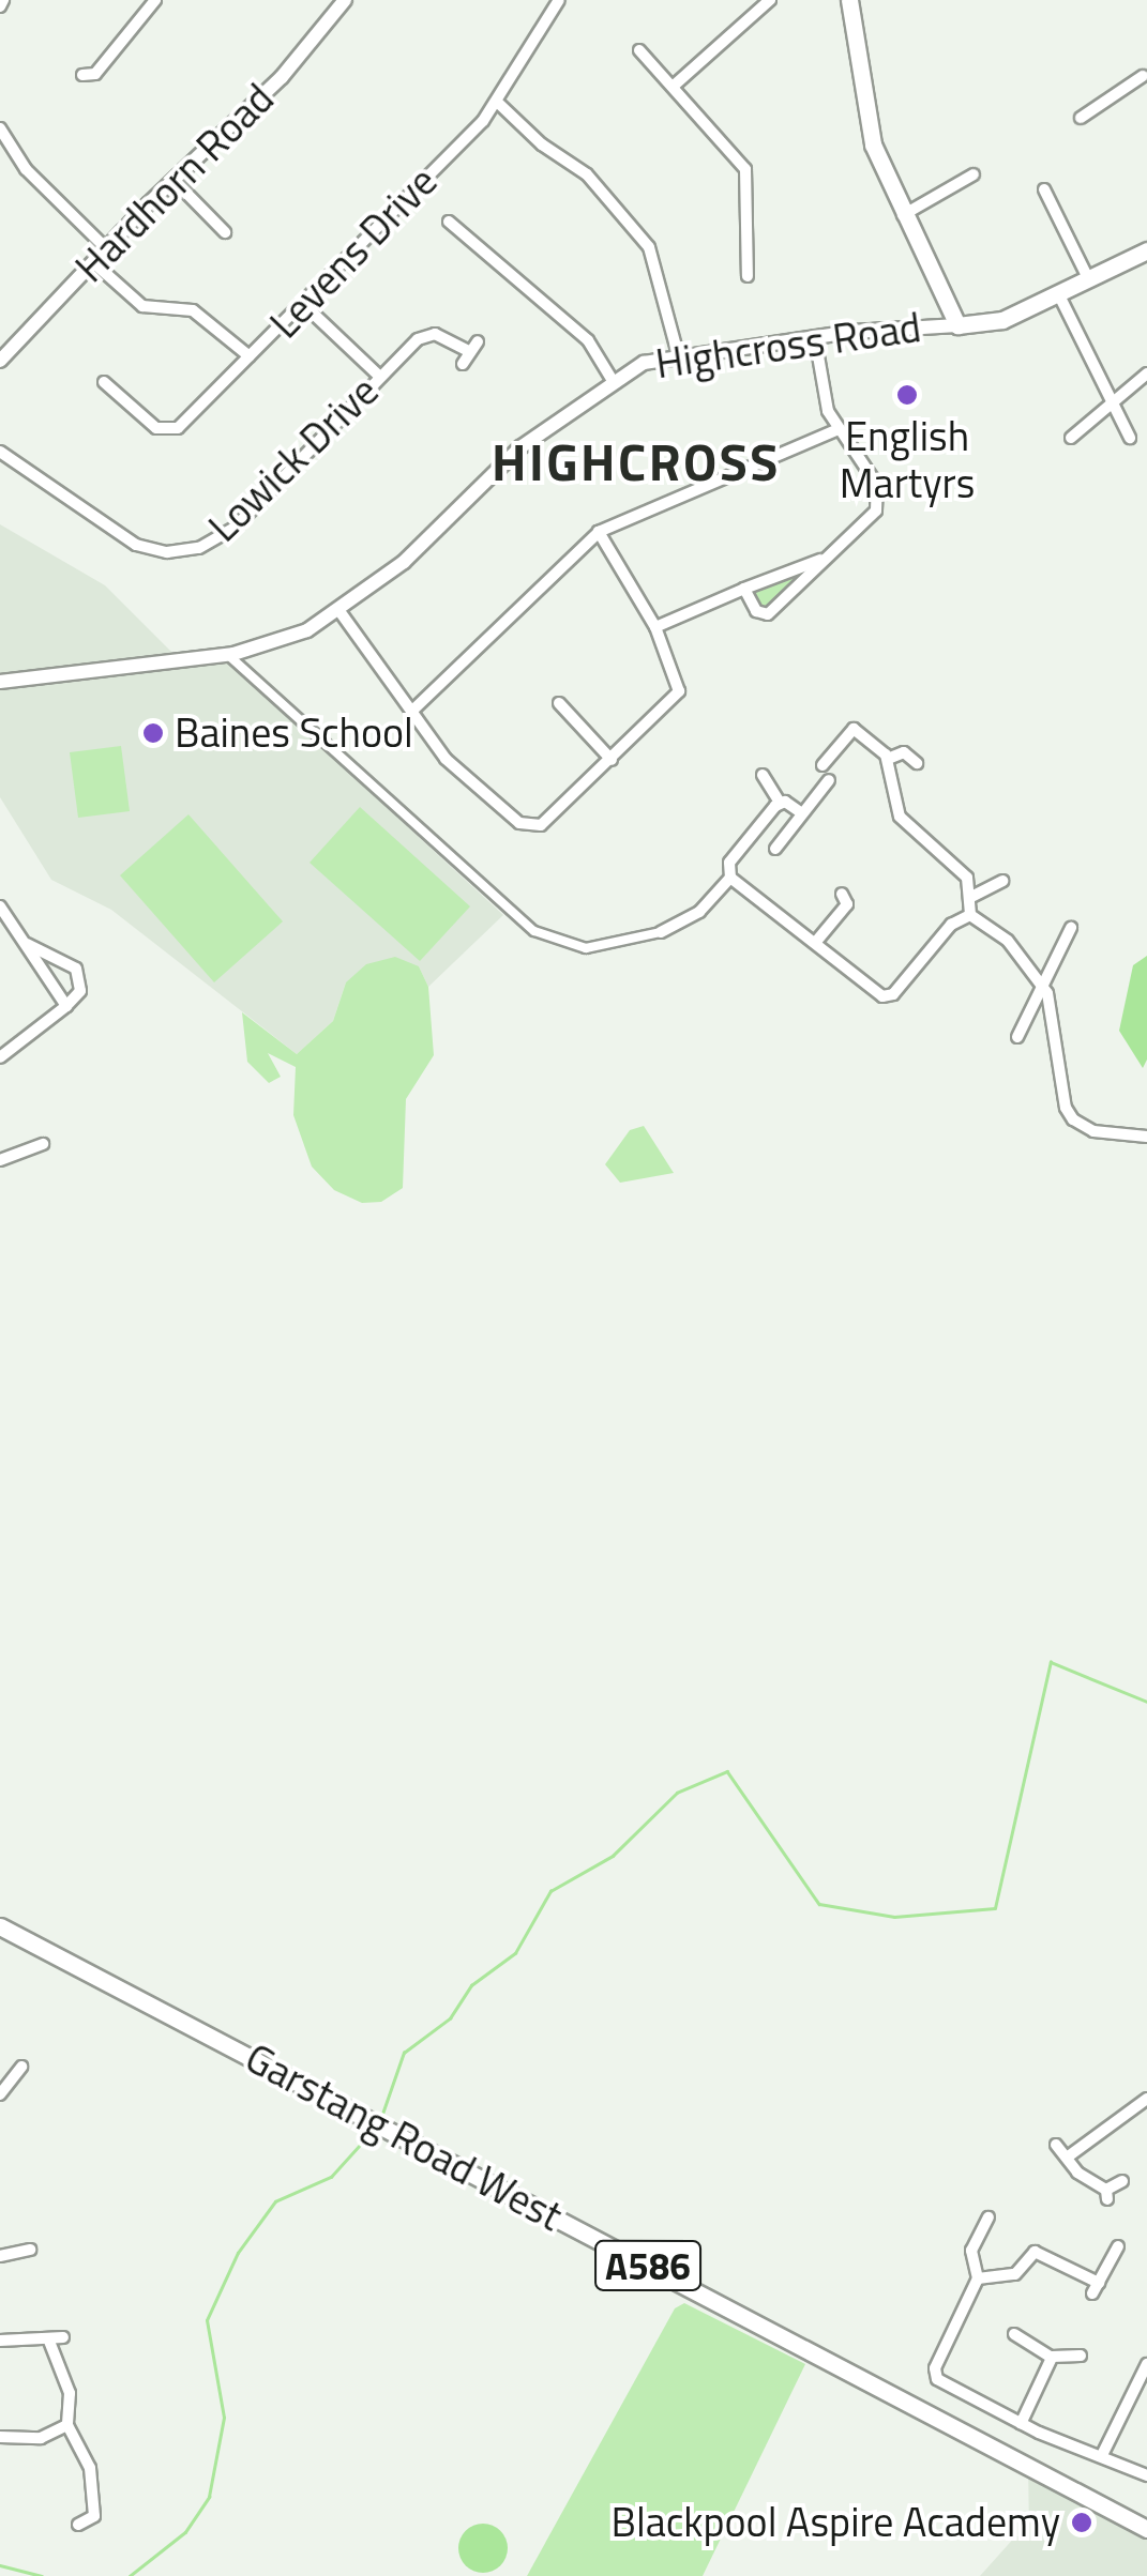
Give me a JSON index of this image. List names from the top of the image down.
{
  "streets": {
    "main road": ["Highcross Road", "Garstang Road West", "A586"],
    "street": ["Hardhorn Road", "Levens Drive", "Lowick Drive"]
  },
  "districts": ["HIGHCROSS"],
  "places": ["English Martyrs", "Baines School", "Blackpool Aspire Academy"]
}
